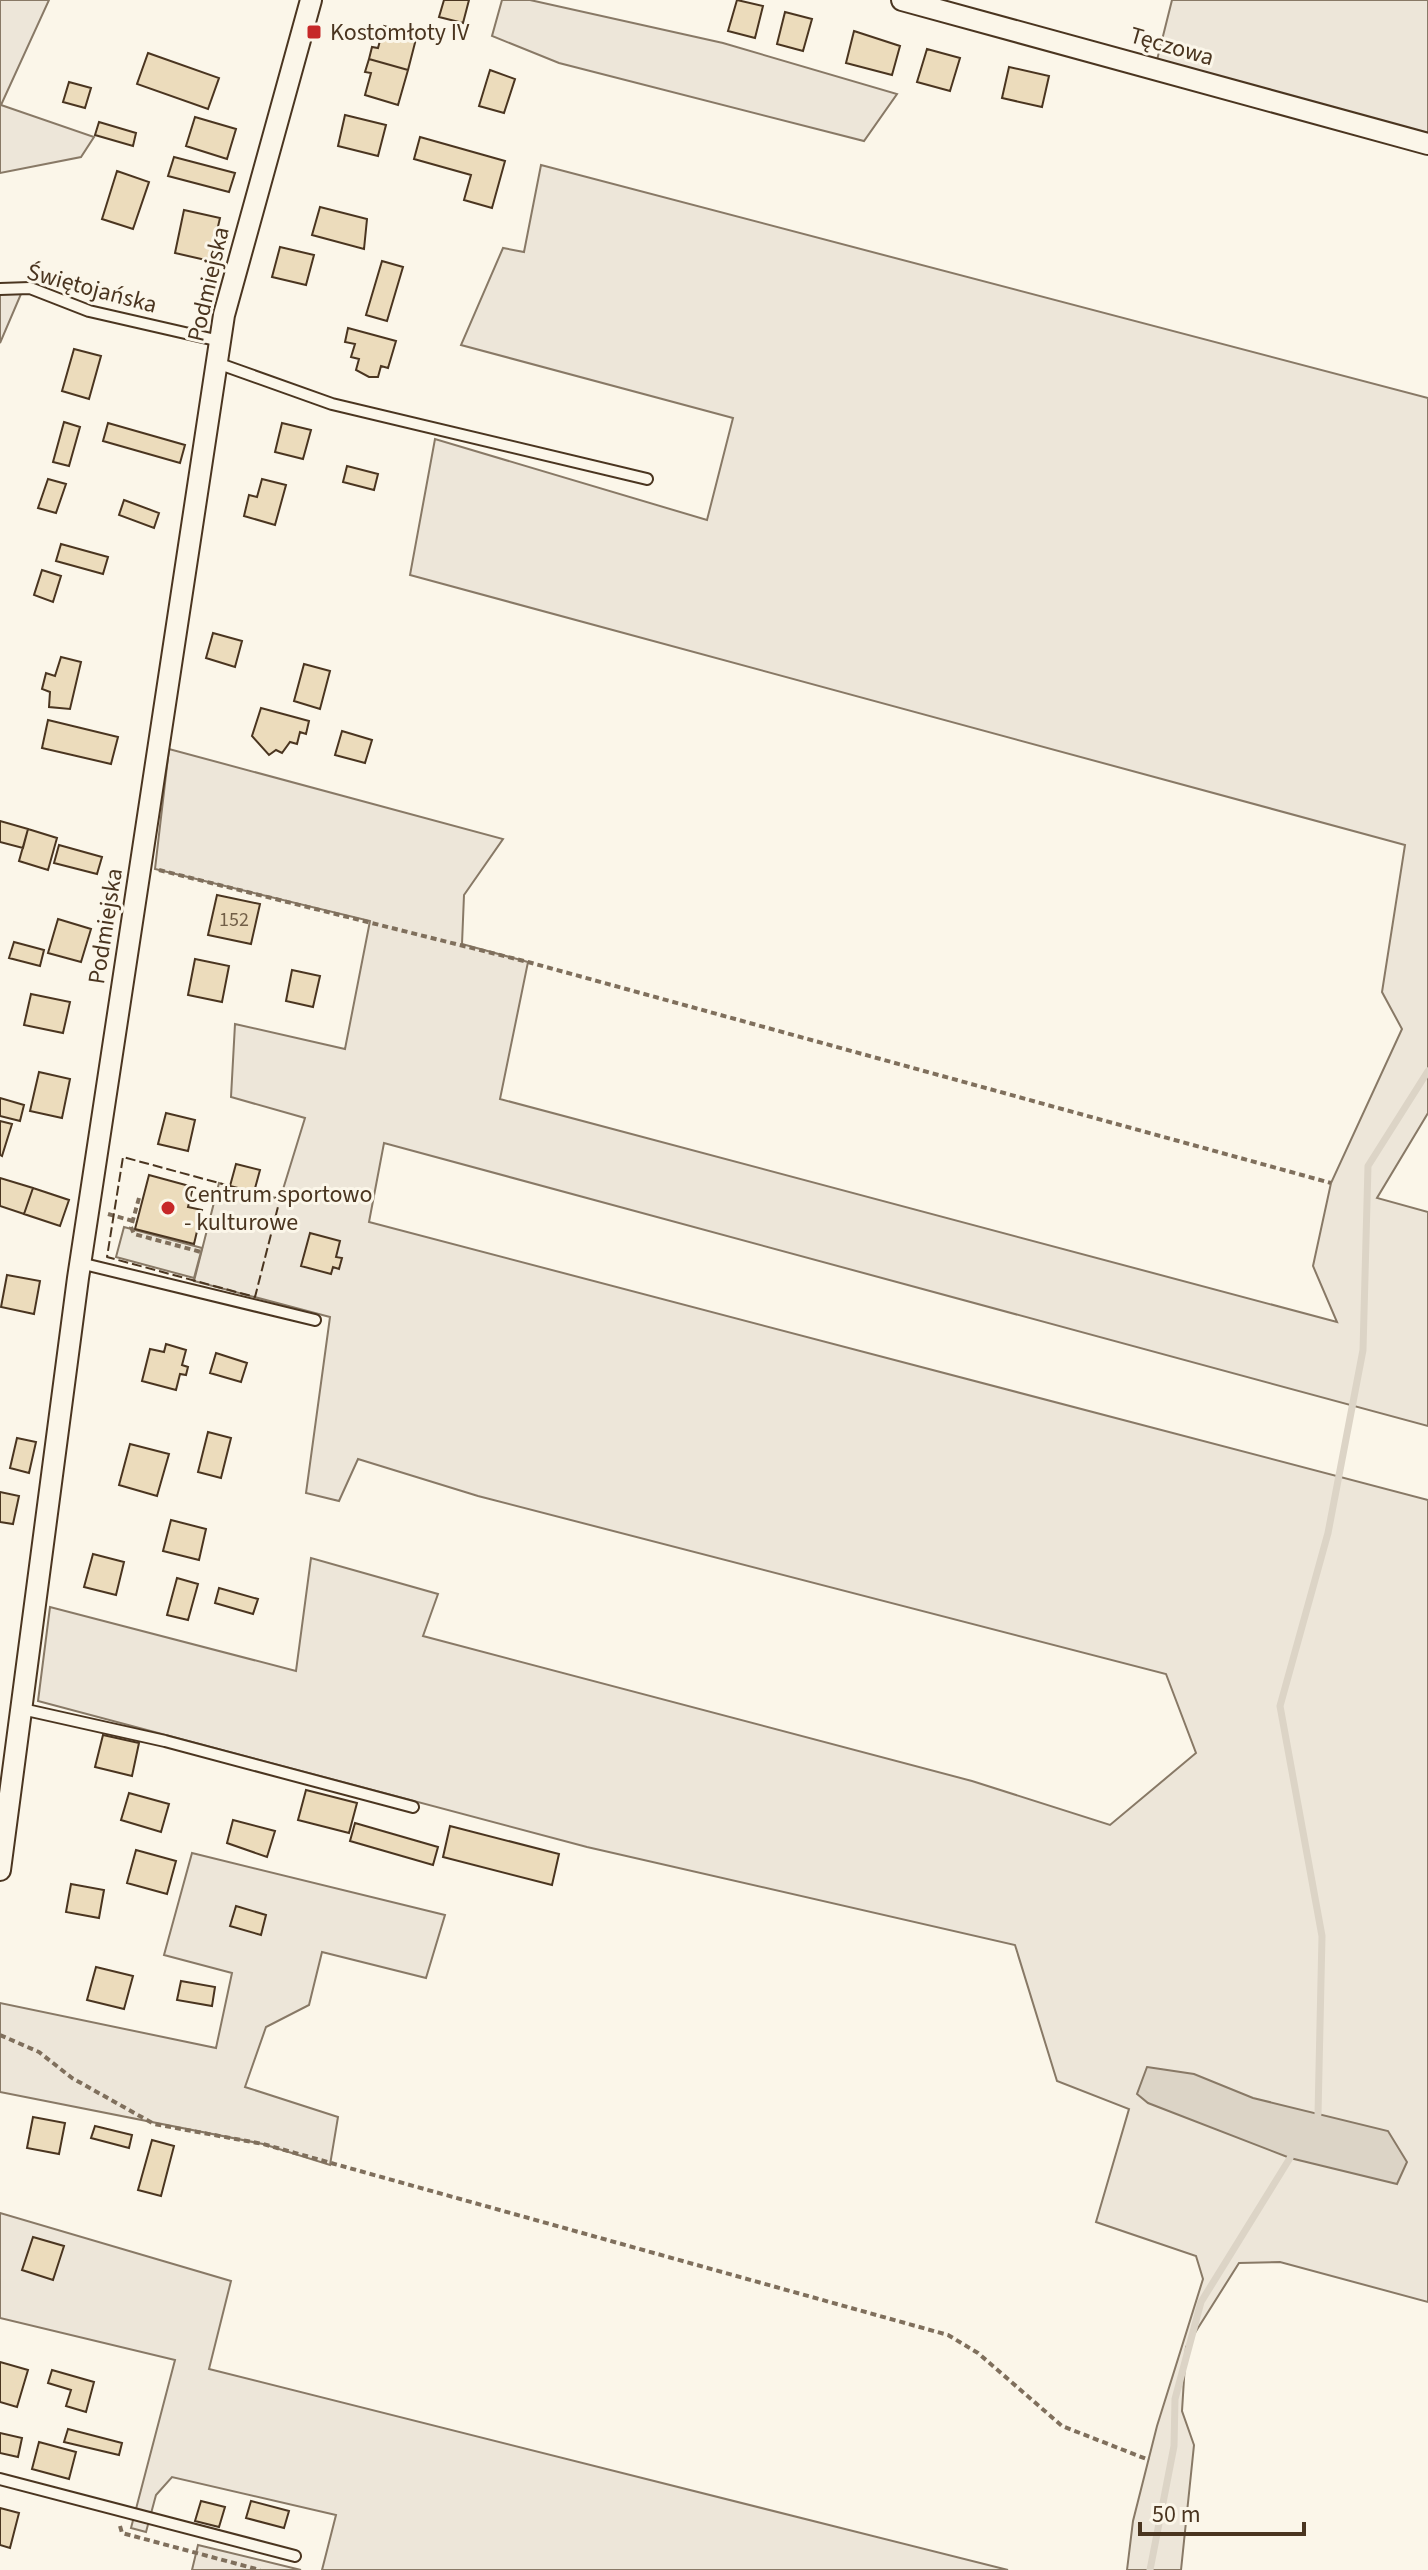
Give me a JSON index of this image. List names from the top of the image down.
{
  "streets": {
    "street": ["Tęczowa", "Podmiejska"],
    "lane": ["Świętojańska"]
  },
  "crossings": [
    ["Podmiejska", "Świętojańska"]
  ],
  "places": {
    "transit": ["Kostomłoty IV"],
    "other": ["Centrum sportowo - kulturowe"]
  },
  "house_numbers": ["152"],
  "scale_bar": "50 m"
}
